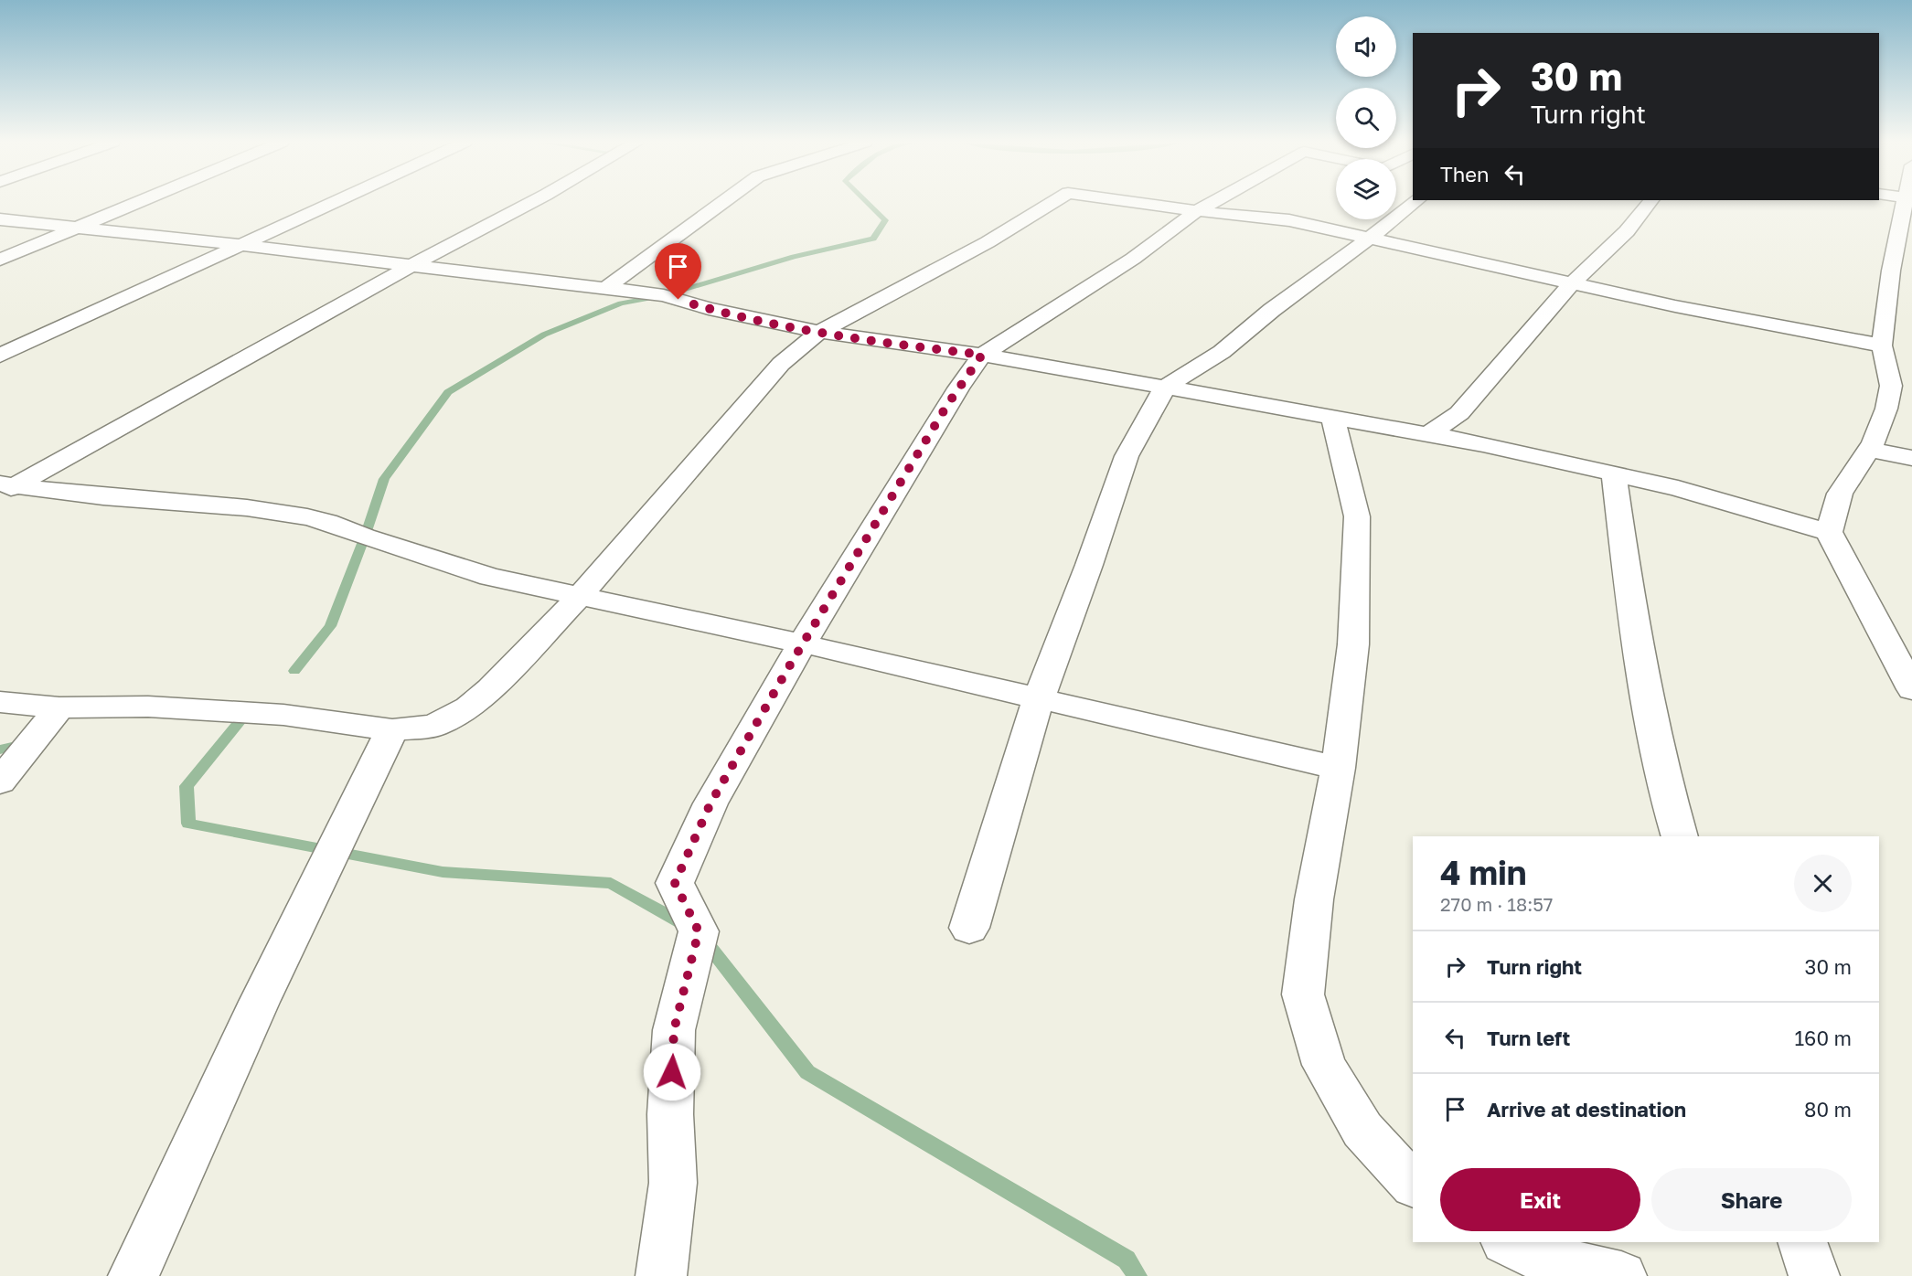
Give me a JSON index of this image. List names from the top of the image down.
{
  "page": {
    "turn": ["30 m", "Turn right"],
    "then": "Then",
    "heading": ["4 min", "270 m · 18:57"],
    "list": [
      {
        "name": "Turn right",
        "value": "30 m"
      },
      {
        "name": "Turn left",
        "value": "160 m"
      },
      {
        "name": "Arrive at destination",
        "value": "80 m"
      }
    ],
    "buttons": ["Exit", "Share"]
  }
}
